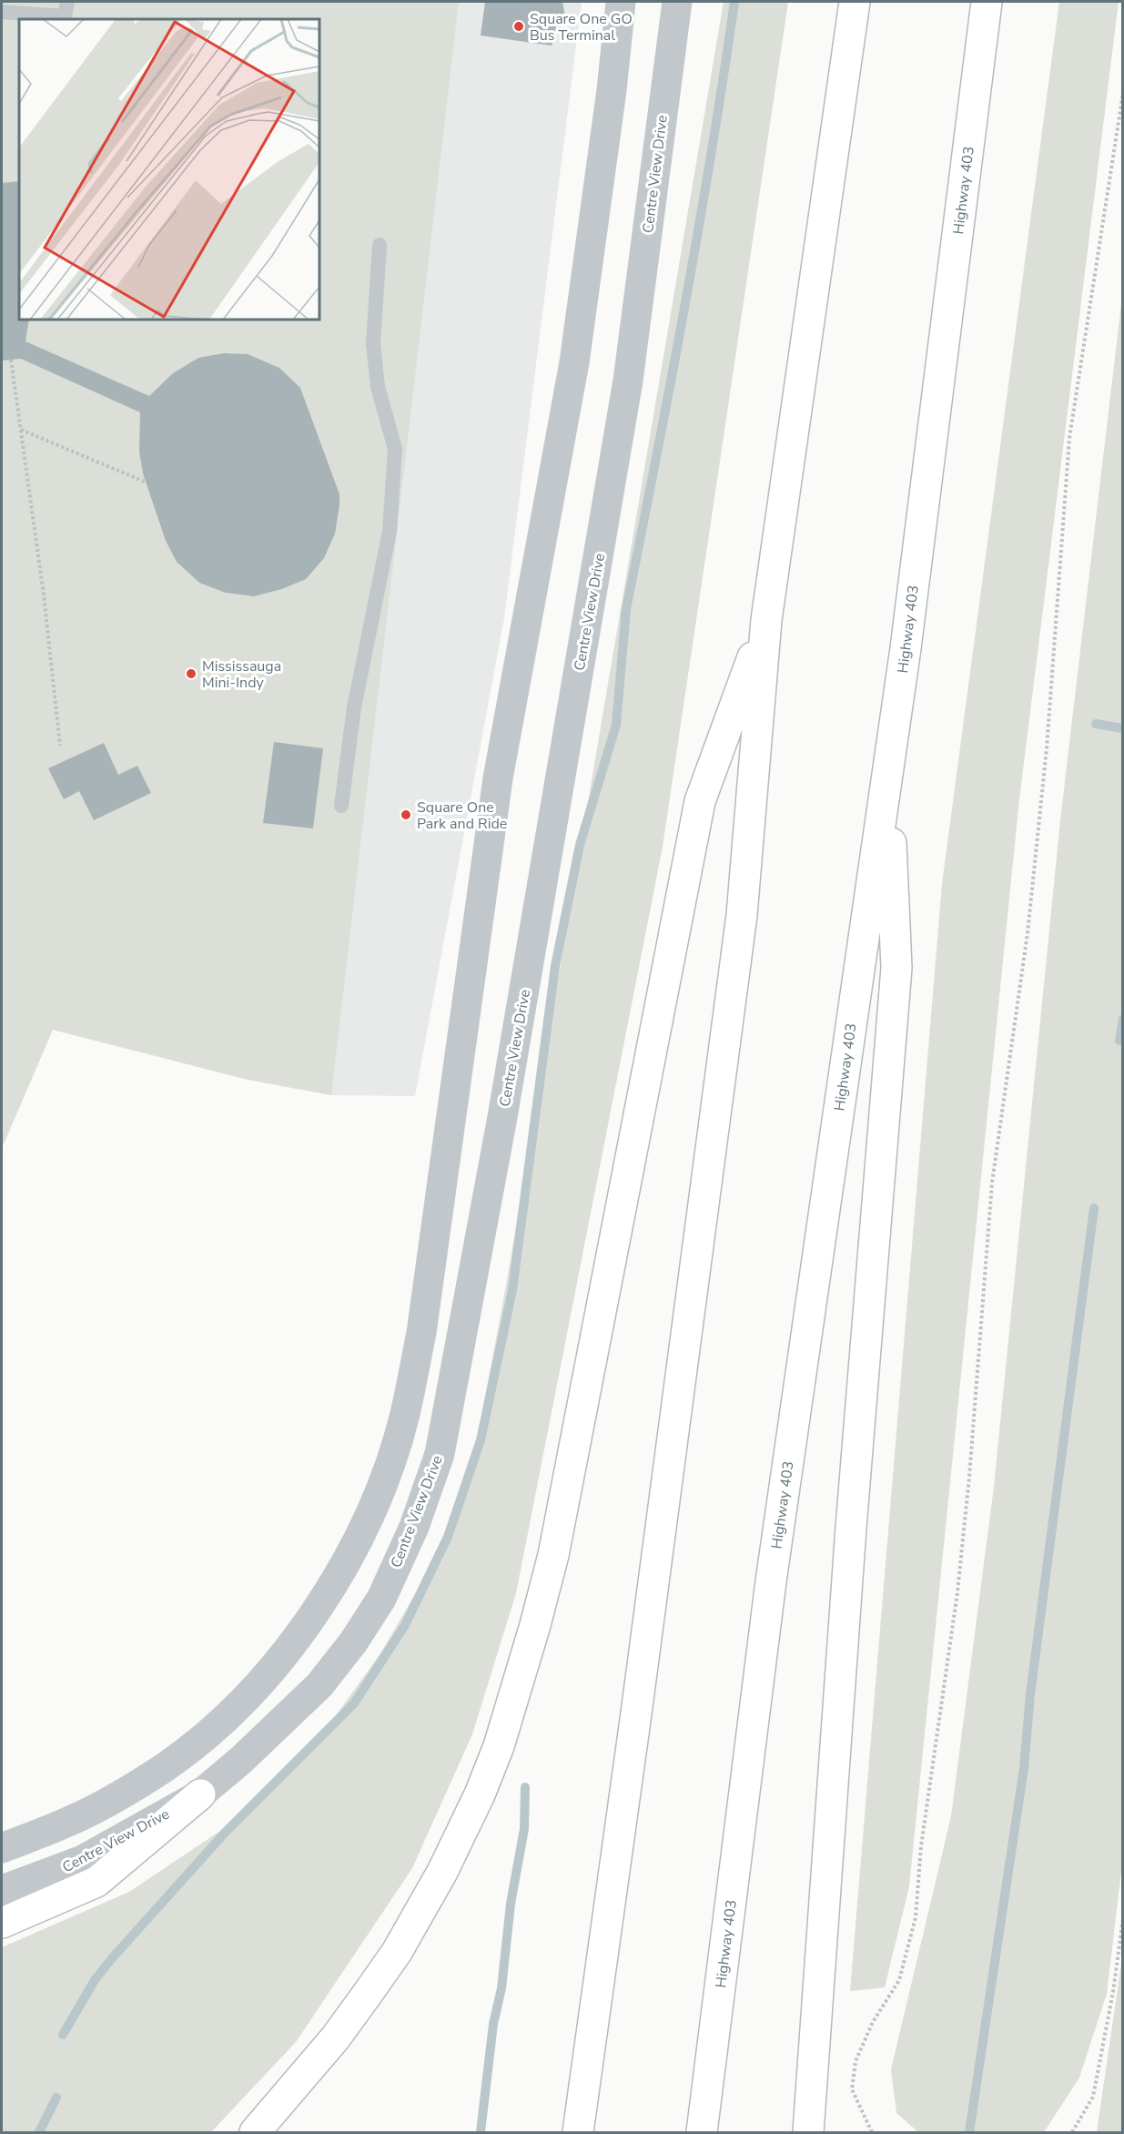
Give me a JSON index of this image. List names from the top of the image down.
{
  "streets": {
    "main road": ["Highway 403"],
    "street": ["Centre View Drive"]
  },
  "places": ["Square One GO Bus Terminal", "Mississauga Mini-Indy", "Square One Park and Ride"]
}
